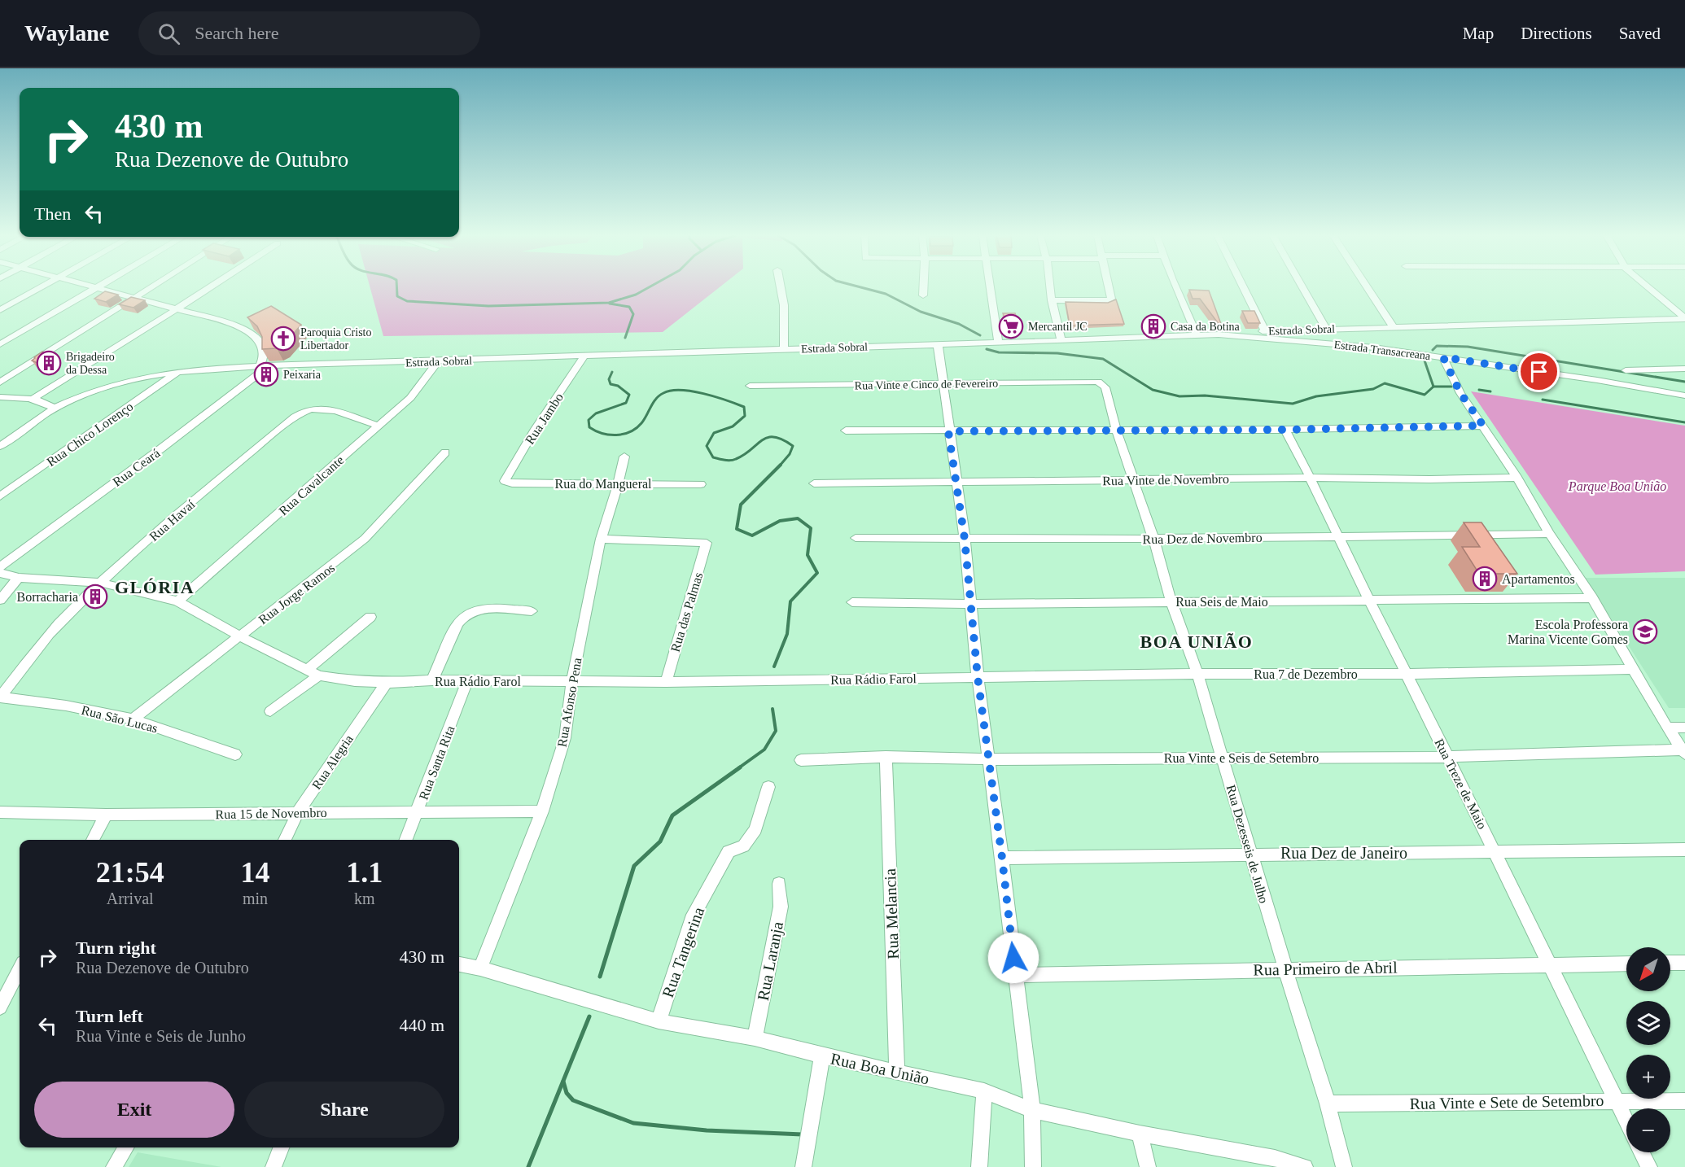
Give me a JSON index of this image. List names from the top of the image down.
{
  "streets": {
    "street": [
      "Estrada Sobral",
      "Estrada Transacreana",
      "Rua Vinte e Cinco de Fevereiro",
      "Rua Jambo",
      "Rua Chico Lorenço",
      "Rua Ceará",
      "Rua Vinte de Novembro",
      "Rua do Mangueral",
      "Rua Cavalcante",
      "Rua Havaí",
      "Rua Dez de Novembro",
      "Rua Jorge Ramos",
      "Rua Seis de Maio",
      "Rua das Palmas",
      "Rua 7 de Dezembro",
      "Rua Rádio Farol",
      "Rua Afonso Pena",
      "Rua São Lucas",
      "Rua Vinte e Seis de Setembro",
      "Rua Alegria",
      "Rua Santa Rita",
      "Rua Treze de Maio",
      "Rua 15 de Novembro",
      "Rua Dezesseis de Julho",
      "Rua Dez de Janeiro",
      "Rua Melancia",
      "Rua Tangerina",
      "Rua Laranja",
      "Rua Primeiro de Abril",
      "Rua Boa União",
      "Rua Vinte e Sete de Setembro"
    ]
  },
  "crossings": [
    ["Estrada Sobral", "Estrada Transacreana"],
    ["Estrada Sobral", "Rua Jambo"],
    ["Estrada Sobral", "Rua Chico Lorenço"],
    ["Estrada Sobral", "Rua Ceará"],
    ["Estrada Sobral", "Rua Cavalcante"],
    ["Rua Vinte e Cinco de Fevereiro", "Rua Dezesseis de Julho"],
    ["Rua Jambo", "Rua do Mangueral"],
    ["Rua Vinte de Novembro", "Rua Treze de Maio"],
    ["Rua Vinte de Novembro", "Rua Dezesseis de Julho"],
    ["Rua do Mangueral", "Rua Afonso Pena"],
    ["Rua Cavalcante", "Rua Havaí"],
    ["Rua Cavalcante", "Rua Rádio Farol"],
    ["Rua Havaí", "Rua Rádio Farol"],
    ["Rua Havaí", "Rua São Lucas"],
    ["Rua Dez de Novembro", "Rua Treze de Maio"],
    ["Rua Dez de Novembro", "Rua Dezesseis de Julho"],
    ["Rua Jorge Ramos", "Rua Rádio Farol"],
    ["Rua Jorge Ramos", "Rua São Lucas"],
    ["Rua Seis de Maio", "Rua Treze de Maio"],
    ["Rua Seis de Maio", "Rua Dezesseis de Julho"],
    ["Rua das Palmas", "Rua Rádio Farol"],
    ["Rua das Palmas", "Rua Afonso Pena"],
    ["Rua 7 de Dezembro", "Rua Rádio Farol"],
    ["Rua 7 de Dezembro", "Rua Treze de Maio"],
    ["Rua 7 de Dezembro", "Rua Dezesseis de Julho"],
    ["Rua Rádio Farol", "Rua Afonso Pena"],
    ["Rua Rádio Farol", "Rua Alegria"],
    ["Rua Rádio Farol", "Rua Santa Rita"],
    ["Rua Afonso Pena", "Rua 15 de Novembro"],
    ["Rua Afonso Pena", "Rua Boa União"],
    ["Rua Vinte e Seis de Setembro", "Rua Treze de Maio"],
    ["Rua Vinte e Seis de Setembro", "Rua Dezesseis de Julho"],
    ["Rua Vinte e Seis de Setembro", "Rua Melancia"],
    ["Rua Alegria", "Rua 15 de Novembro"],
    ["Rua Santa Rita", "Rua 15 de Novembro"],
    ["Rua Treze de Maio", "Rua Dez de Janeiro"],
    ["Rua Treze de Maio", "Rua Primeiro de Abril"],
    ["Rua Treze de Maio", "Rua Vinte e Sete de Setembro"],
    ["Rua Dezesseis de Julho", "Rua Dez de Janeiro"],
    ["Rua Dezesseis de Julho", "Rua Primeiro de Abril"],
    ["Rua Dezesseis de Julho", "Rua Vinte e Sete de Setembro"],
    ["Rua Melancia", "Rua Boa União"],
    ["Rua Tangerina", "Rua Boa União"],
    ["Rua Laranja", "Rua Boa União"]
  ],
  "districts": ["GLÓRIA", "BOA UNIÃO"],
  "parks": ["Parque Boa União"],
  "places": {
    "supermarket": ["Mercantil JC"],
    "building": [
      "Casa da Botina",
      "Brigadeiro da Dessa",
      "Peixaria",
      "Apartamentos",
      "Borracharia"
    ],
    "church": ["Paroquia Cristo Libertador"],
    "school or university": ["Escola Professora Marina Vicente Gomes"]
  },
  "north": "bottom left",
  "page": {
    "header": "Waylane",
    "search": "Search here",
    "nav": ["Map", "Directions", "Saved"],
    "turn": ["430 m", "Rua Dezenove de Outubro"],
    "then": "Then",
    "eta": [
      "21:54",
      "Arrival",
      "14",
      "min",
      "1.1",
      "km"
    ],
    "list": [
      {
        "name": "Turn right",
        "note": "Rua Dezenove de Outubro",
        "value": "430 m"
      },
      {
        "name": "Turn left",
        "note": "Rua Vinte e Seis de Junho",
        "value": "440 m"
      }
    ],
    "map_buttons": ["+", "−"],
    "buttons": ["Exit", "Share"]
  }
}
